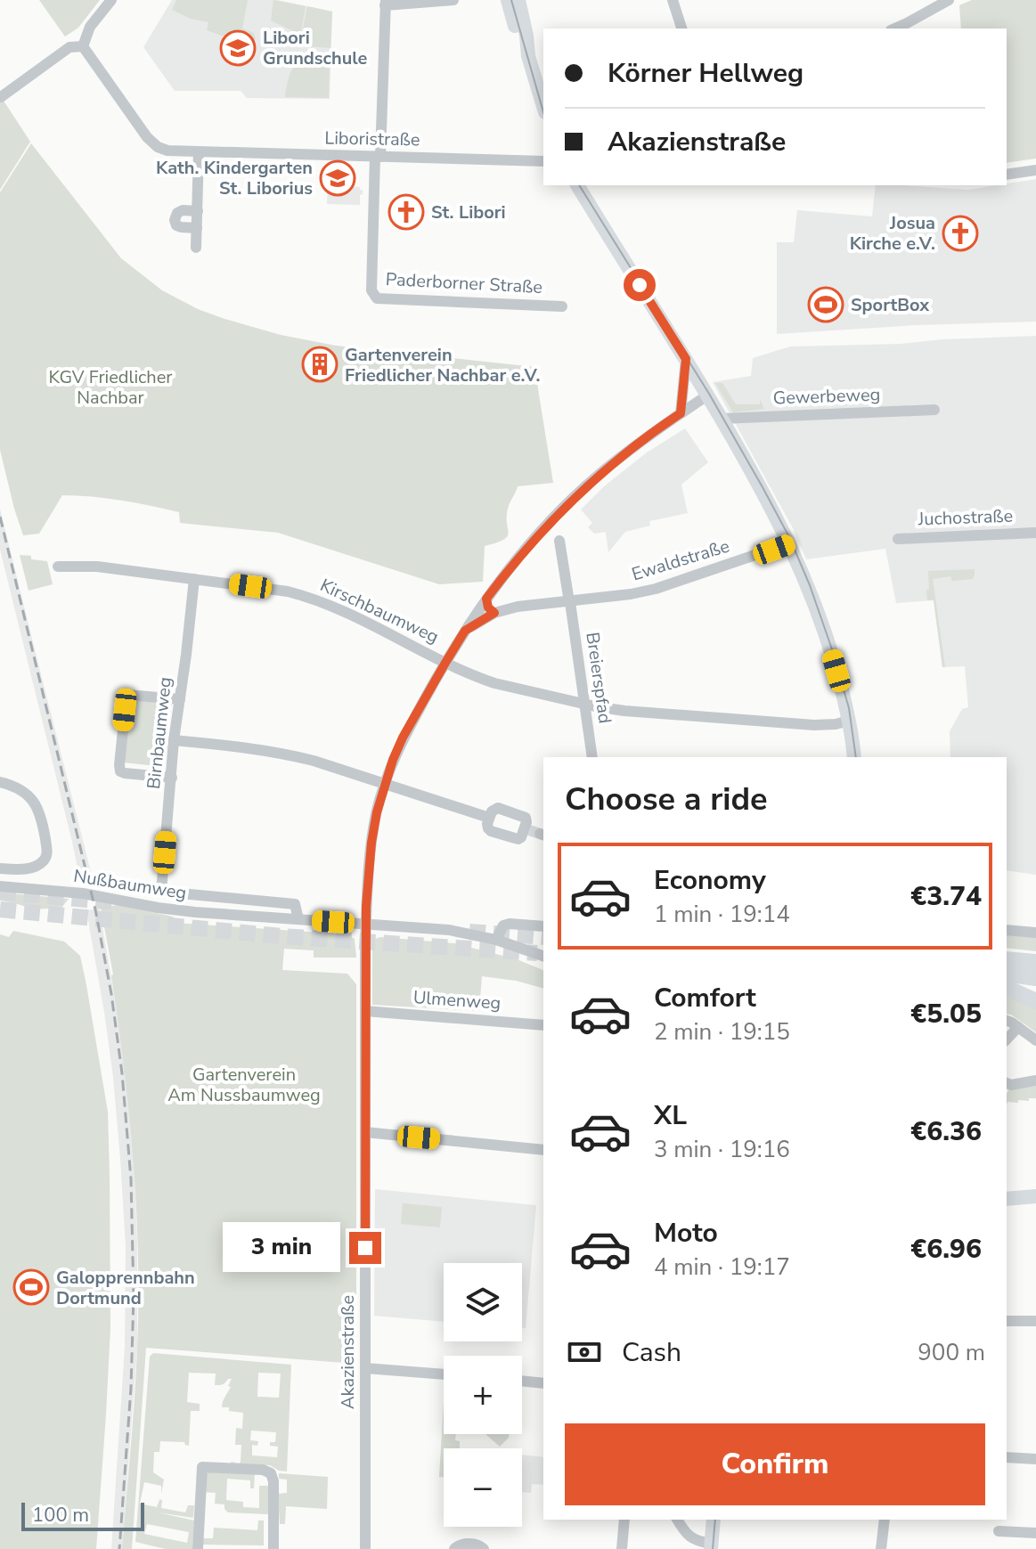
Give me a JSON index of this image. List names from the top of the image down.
{
  "streets": {
    "street": [
      "Liboristraße",
      "Paderborner Straße",
      "Gewerbeweg",
      "Juchostraße",
      "Ewaldstraße",
      "Kirschbaumweg",
      "Breierspfad",
      "Birnbaumweg",
      "Nußbaumweg",
      "Ulmenweg",
      "Akazienstraße"
    ]
  },
  "crossings": [
    ["Liboristraße", "Paderborner Straße"],
    ["Ewaldstraße", "Breierspfad"],
    ["Ewaldstraße", "Akazienstraße"],
    ["Kirschbaumweg", "Breierspfad"],
    ["Kirschbaumweg", "Birnbaumweg"],
    ["Kirschbaumweg", "Akazienstraße"],
    ["Birnbaumweg", "Nußbaumweg"],
    ["Nußbaumweg", "Akazienstraße"],
    ["Ulmenweg", "Akazienstraße"]
  ],
  "parks": ["KGV Friedlicher Nachbar", "Gartenverein Am Nussbaumweg"],
  "places": {
    "school or university": ["Libori Grundschule", "Kath. Kindergarten St. Liborius"],
    "church": ["St. Libori", "Josua Kirche e.V."],
    "sports": ["SportBox", "Galopprennbahn Dortmund"],
    "building": ["Gartenverein Friedlicher Nachbar e.V."]
  },
  "scale_bar": "100 m",
  "page": {
    "banner": ["Körner Hellweg", "Akazienstraße"],
    "heading": "Choose a ride",
    "list": [
      {
        "name": "Economy",
        "note": "1 min · 19:14",
        "value": "€3.74"
      },
      {
        "name": "Comfort",
        "note": "2 min · 19:15",
        "value": "€5.05"
      },
      {
        "name": "XL",
        "note": "3 min · 19:16",
        "value": "€6.36"
      },
      {
        "name": "Moto",
        "note": "4 min · 19:17",
        "value": "€6.96"
      }
    ],
    "bubble": "3 min",
    "map_buttons": ["+", "−"],
    "pay": ["Cash", "900 m"],
    "buttons": "Confirm",
    "scale": "100 m"
  }
}
